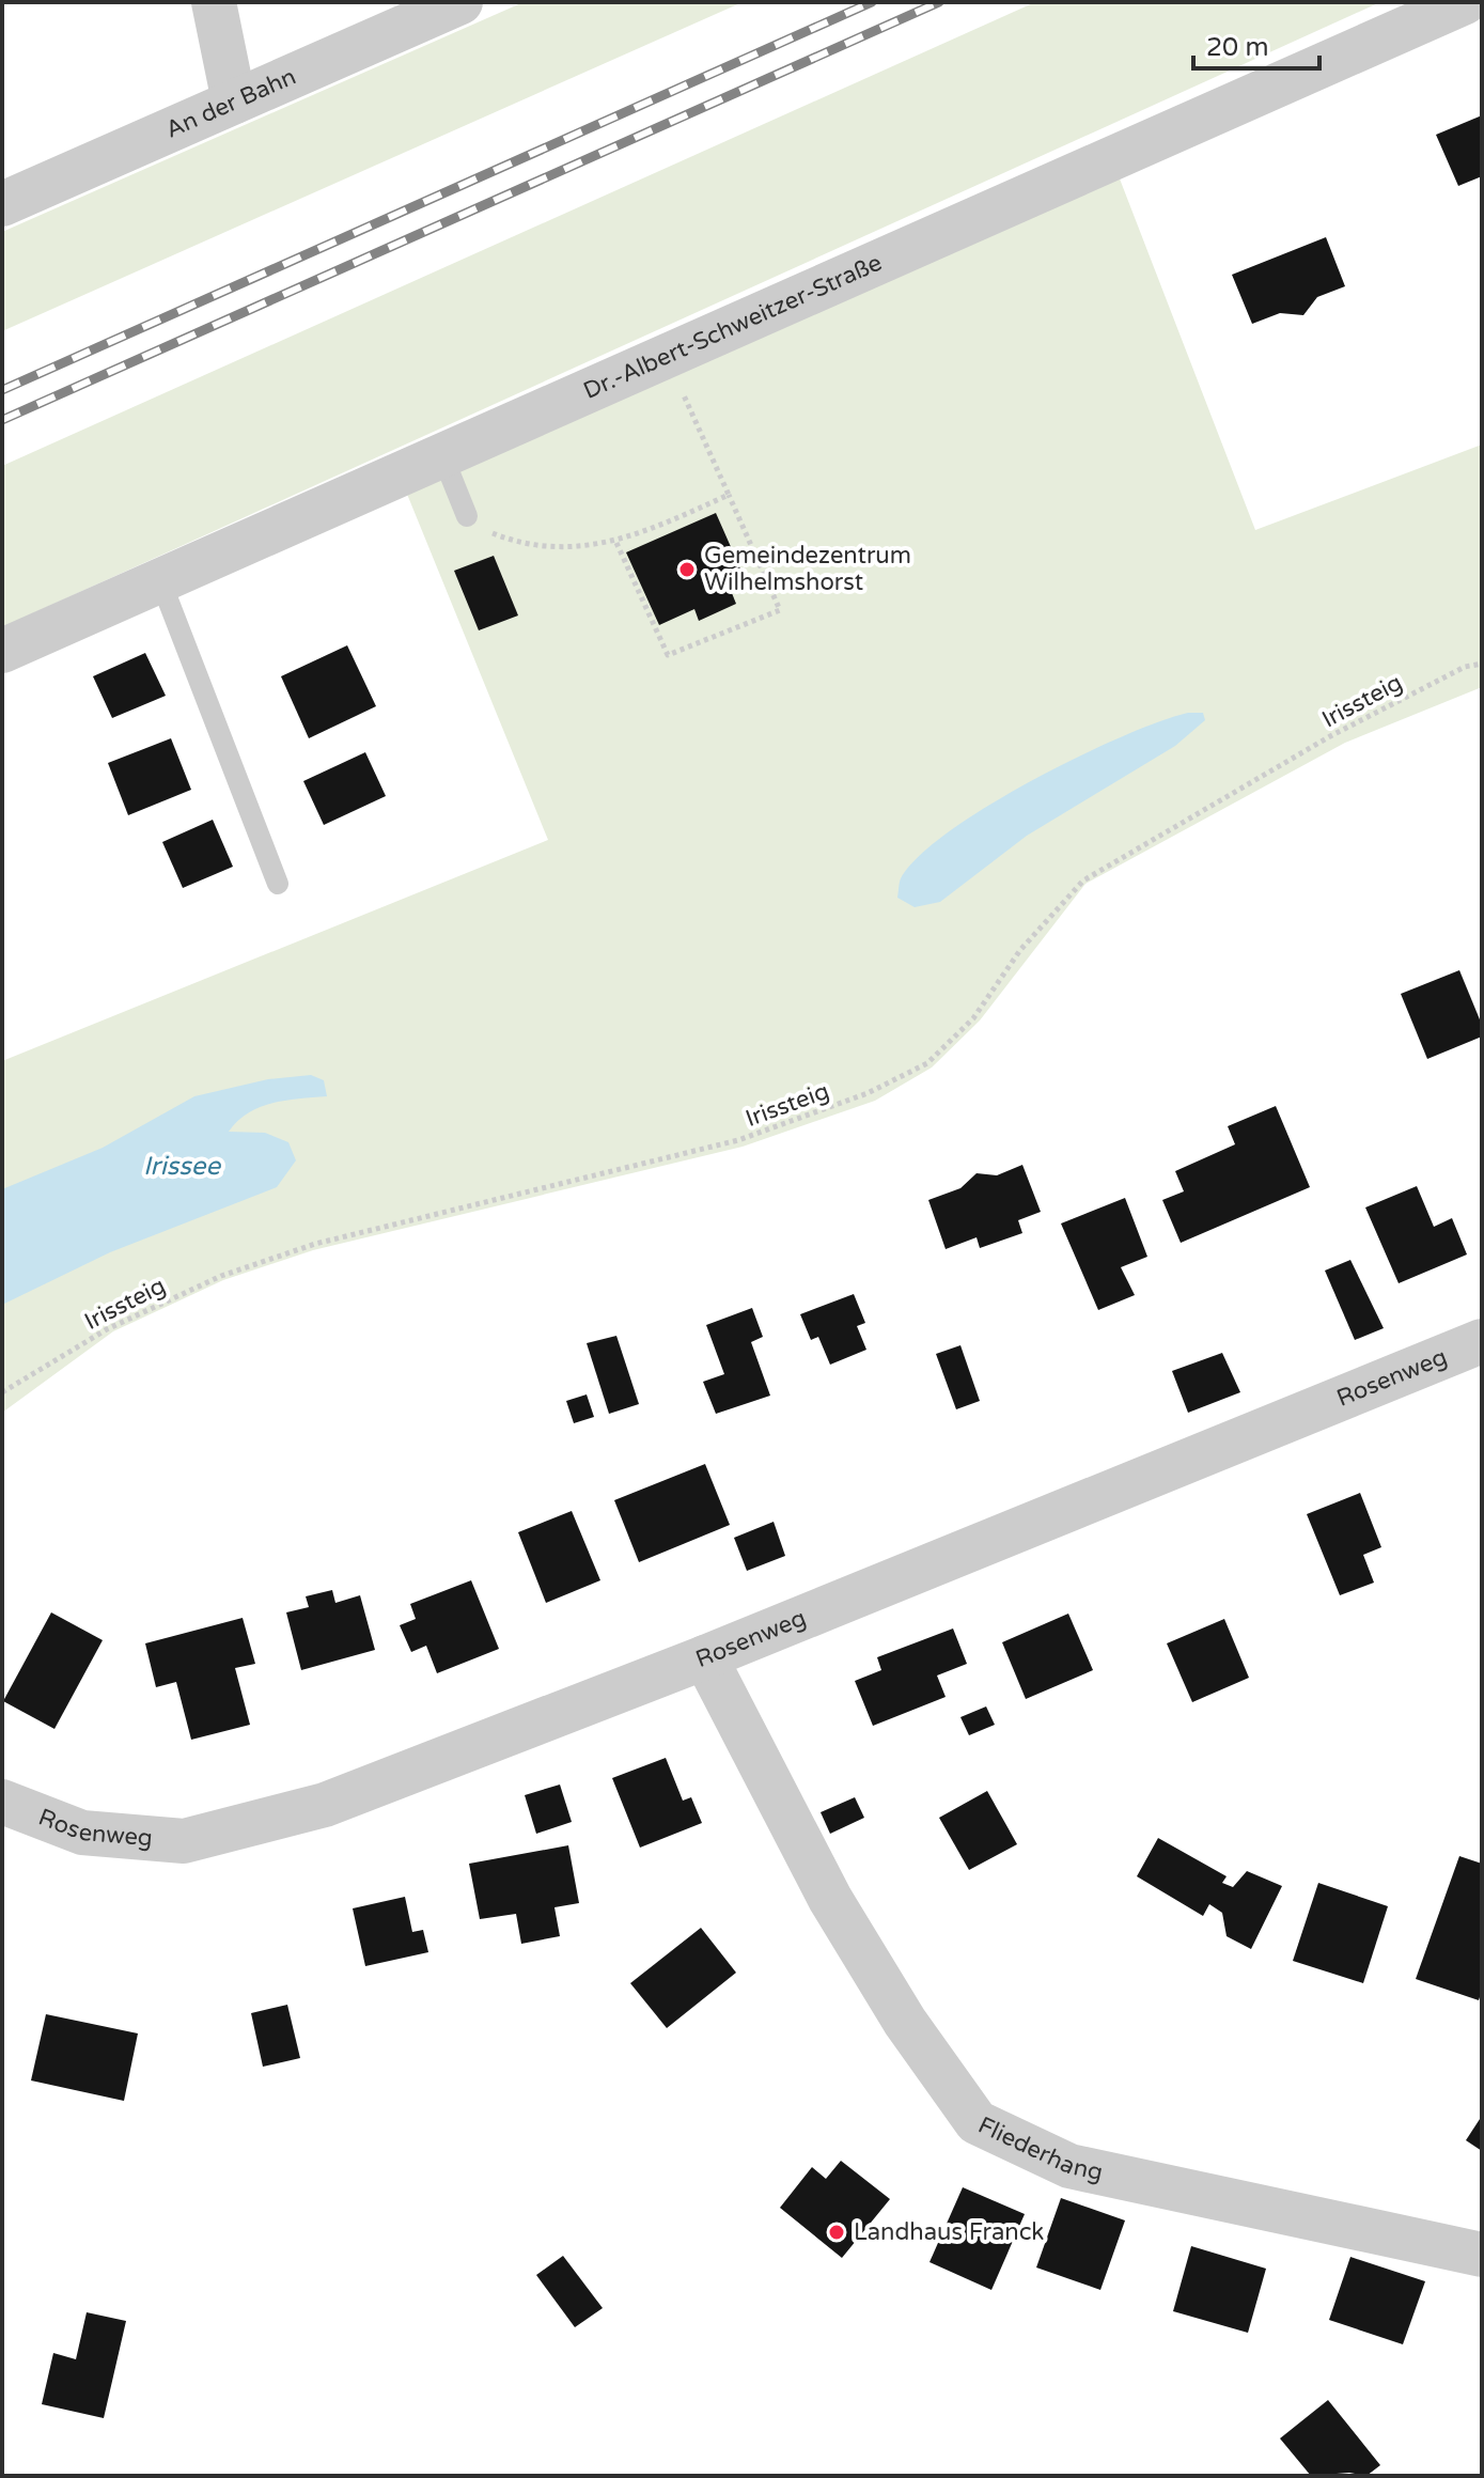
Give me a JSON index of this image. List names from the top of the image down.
{
  "streets": {
    "street": [
      "An der Bahn",
      "Dr.-Albert-Schweitzer-Straße",
      "Rosenweg",
      "Fliederhang"
    ],
    "path": ["Irissteig"]
  },
  "crossings": [
    ["Rosenweg", "Fliederhang"]
  ],
  "water": ["Irissee"],
  "places": ["Gemeindezentrum Wilhelmshorst", "Landhaus Franck"],
  "scale_bar": "20 m"
}
